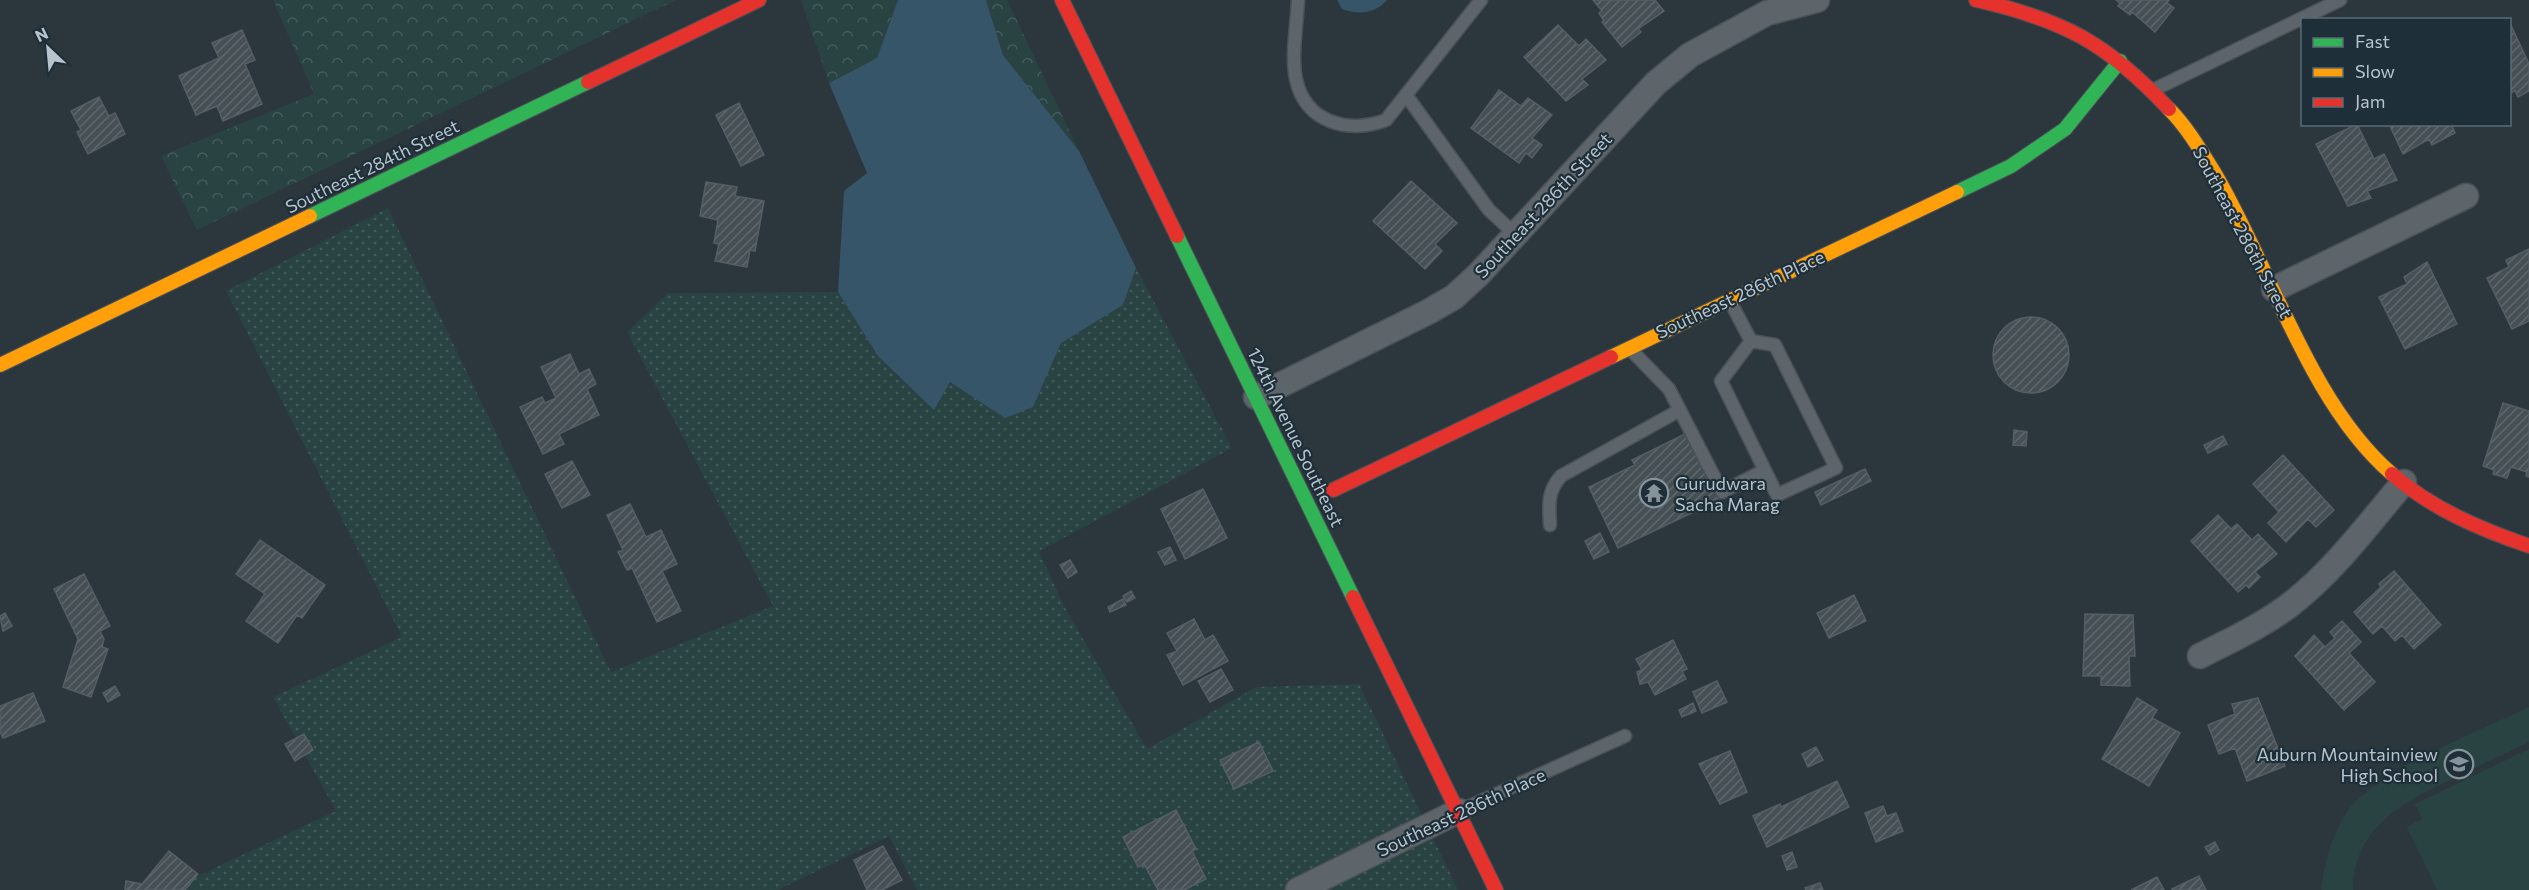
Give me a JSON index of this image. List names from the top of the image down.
{
  "streets": {
    "street": [
      "Southeast 284th Street",
      "Southeast 286th Street",
      "Southeast 286th Place",
      "124th Avenue Southeast"
    ]
  },
  "crossings": [
    ["Southeast 286th Street", "Southeast 286th Place"],
    ["Southeast 286th Street", "124th Avenue Southeast"],
    ["Southeast 286th Place", "124th Avenue Southeast"]
  ],
  "places": {
    "temple": ["Gurudwara Sacha Marag"],
    "school or university": ["Auburn Mountainview High School"]
  },
  "legend": ["Fast", "Slow", "Jam"],
  "north": "top left"
}
